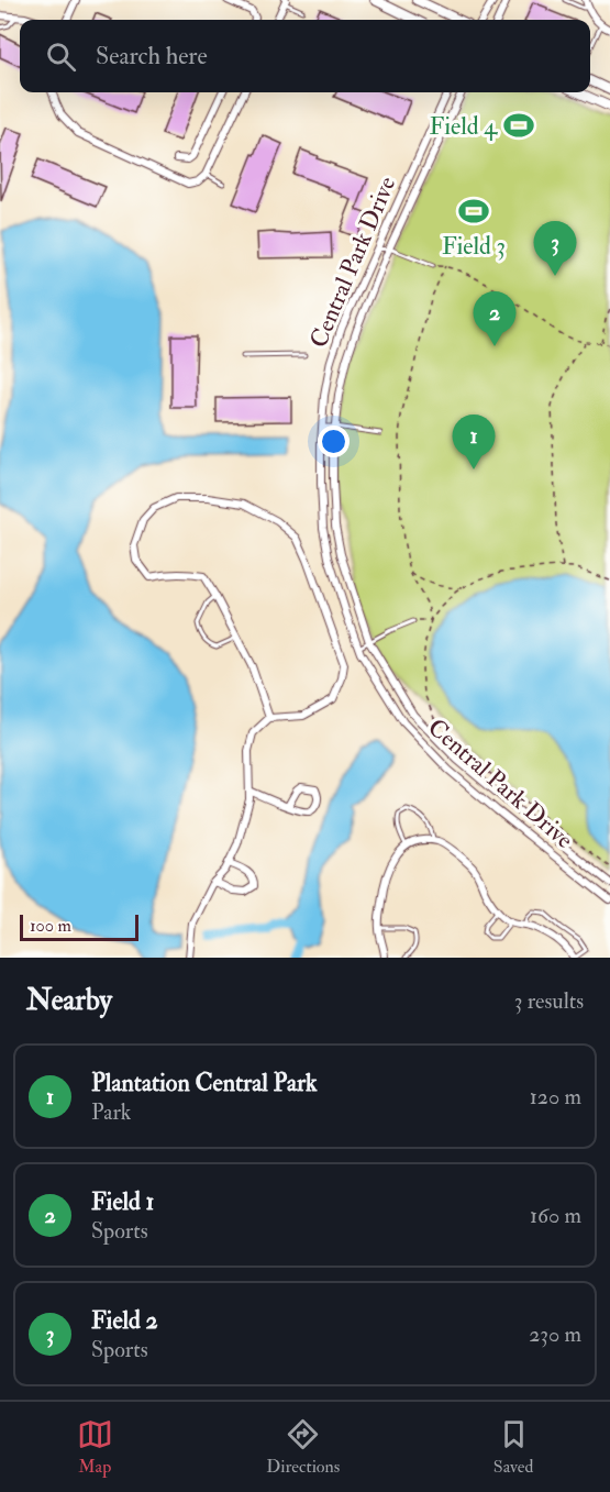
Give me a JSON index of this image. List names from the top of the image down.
{
  "streets": {
    "street": ["Central Park Drive"]
  },
  "places": {
    "sports": ["Field 4", "Field 3"]
  },
  "scale_bar": "100 m",
  "page": {
    "search": "Search here",
    "pins": ["3", "2", "1"],
    "scale": "100 m",
    "heading": ["Nearby", "3 results"],
    "list": [
      {
        "mark": "1",
        "name": "Plantation Central Park",
        "note": "Park",
        "value": "120 m"
      },
      {
        "mark": "2",
        "name": "Field 1",
        "note": "Sports",
        "value": "160 m"
      },
      {
        "mark": "3",
        "name": "Field 2",
        "note": "Sports",
        "value": "230 m"
      }
    ],
    "nav": ["Map", "Directions", "Saved"]
  }
}
